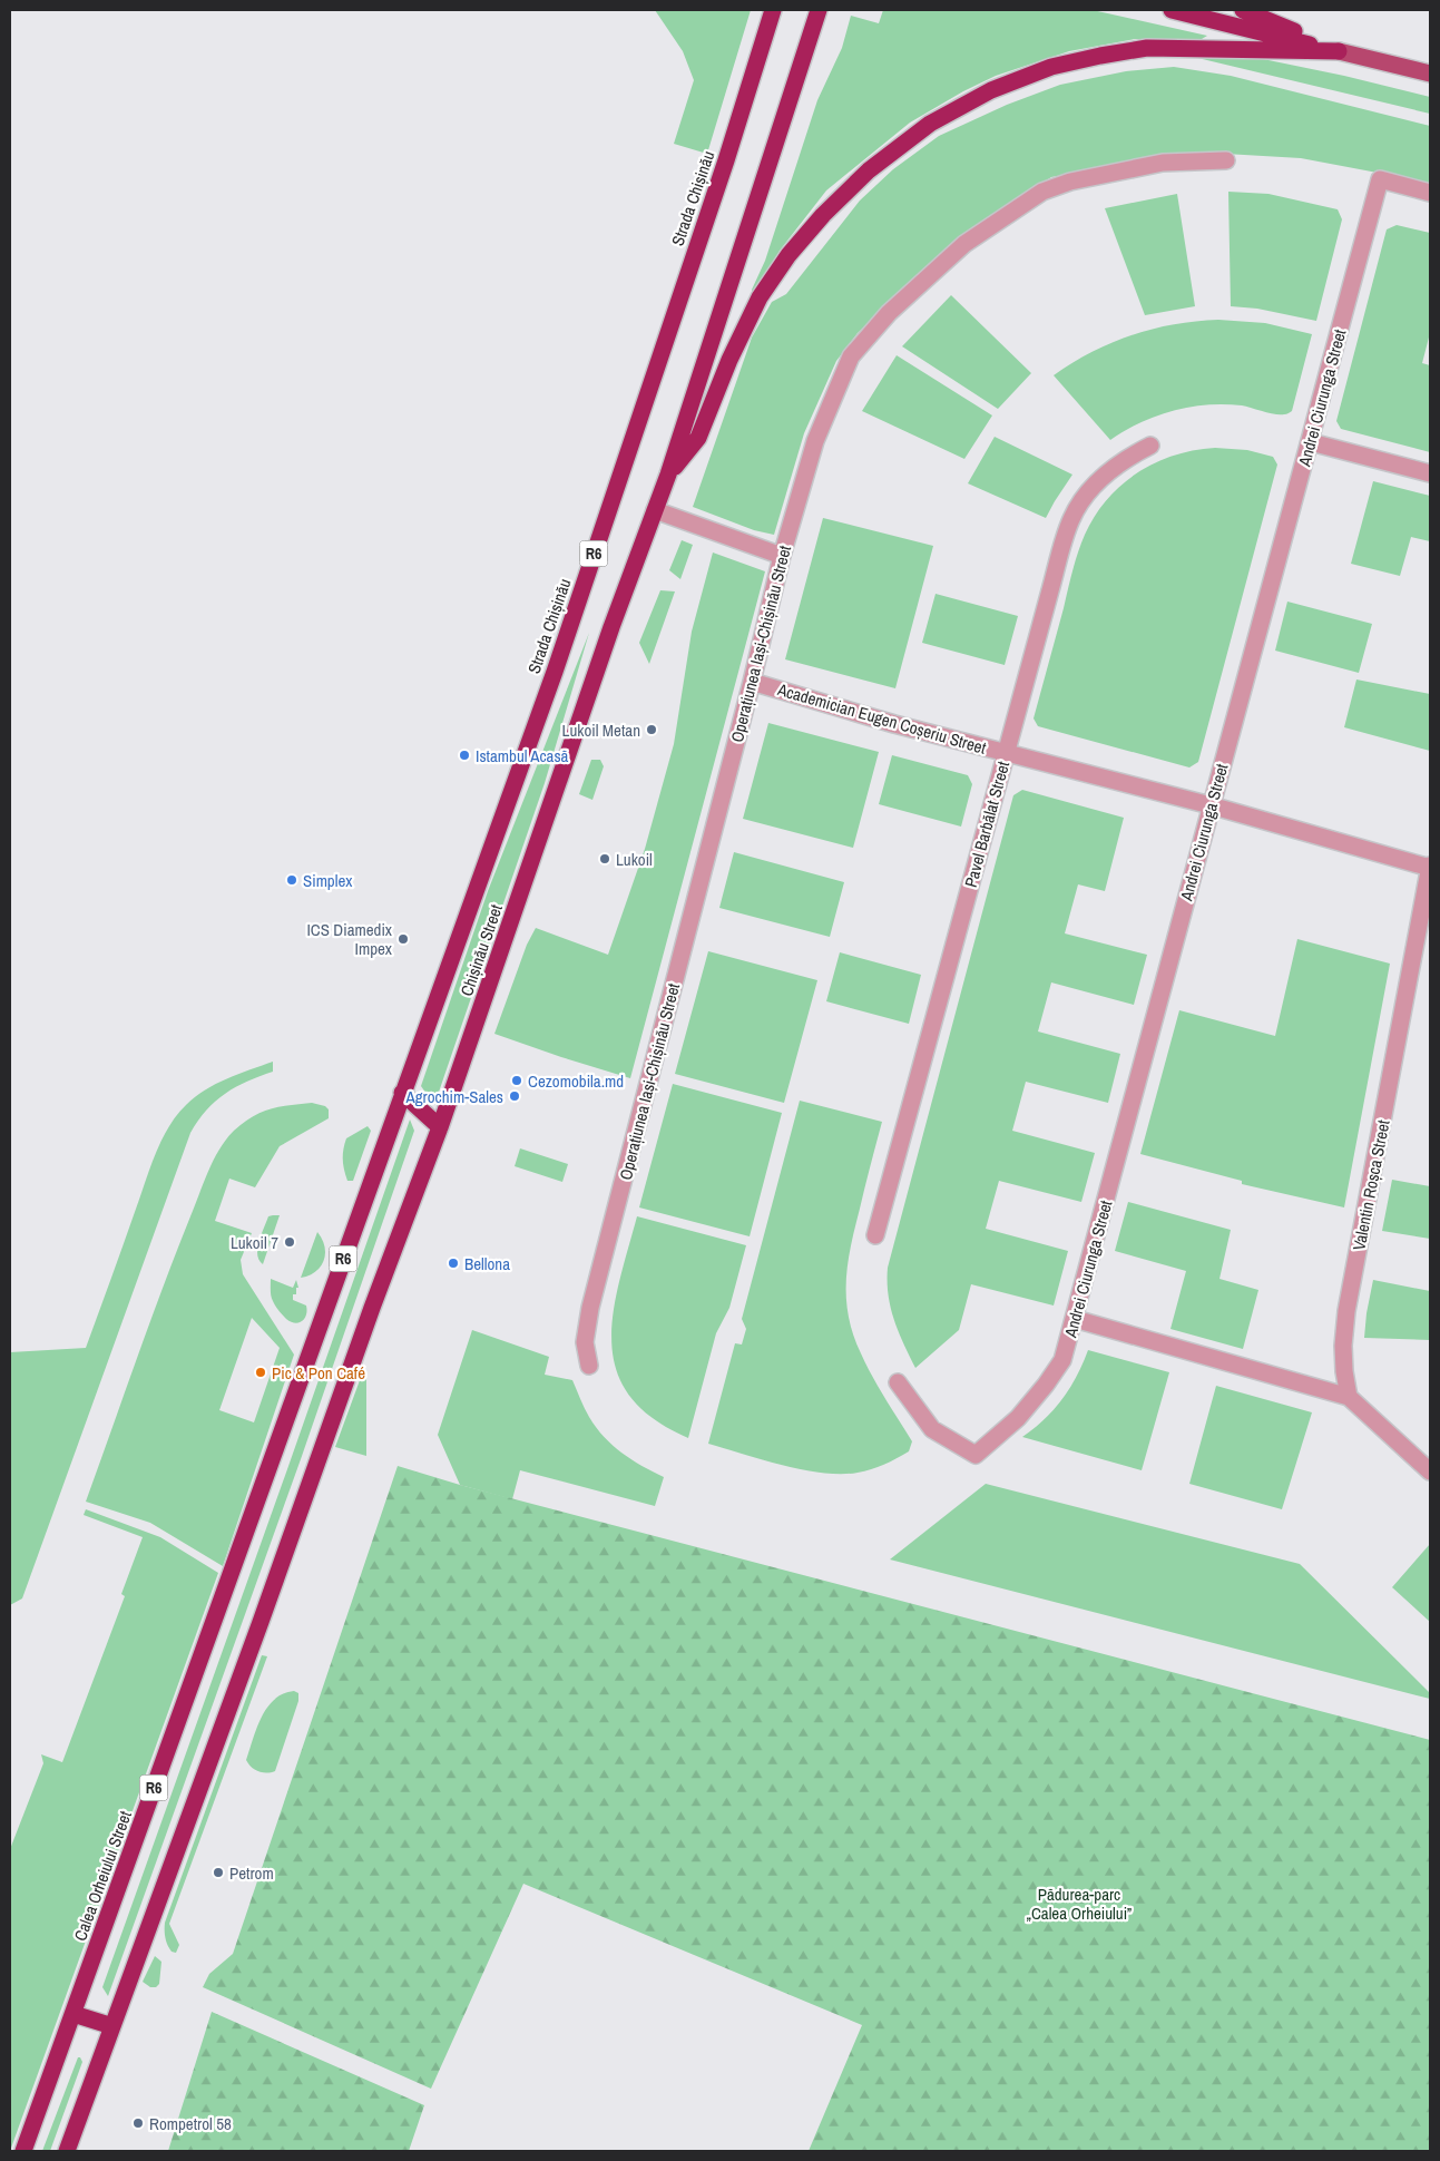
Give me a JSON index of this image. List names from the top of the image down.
{
  "streets": {
    "highway": [
      "Strada Chișinău",
      "R6",
      "Chișinău Street",
      "Calea Orheiului Street"
    ],
    "street": [
      "Andrei Ciurunga Street",
      "Operațiunea Iași-Chișinău Street",
      "Academician Eugen Coșeriu Street",
      "Pavel Barbălat Street",
      "Valentin Roșca Street"
    ]
  },
  "crossings": [
    ["Strada Chișinău", "Calea Orheiului Street"],
    ["Andrei Ciurunga Street", "Academician Eugen Coșeriu Street"],
    ["R6", "Chișinău Street"],
    ["Operațiunea Iași-Chișinău Street", "Academician Eugen Coșeriu Street"],
    ["Academician Eugen Coșeriu Street", "Pavel Barbălat Street"],
    ["Academician Eugen Coșeriu Street", "Valentin Roșca Street"]
  ],
  "parks": ["Pădurea-parc „Calea Orheiului”"],
  "places": [
    "Lukoil Metan",
    "Istambul Acasă",
    "Lukoil",
    "Simplex",
    "ICS Diamedix Impex",
    "Cezomobila.md",
    "Agrochim-Sales",
    "Lukoil 7",
    "Bellona",
    "Pic & Pon Café",
    "Petrom",
    "Rompetrol 58"
  ]
}
